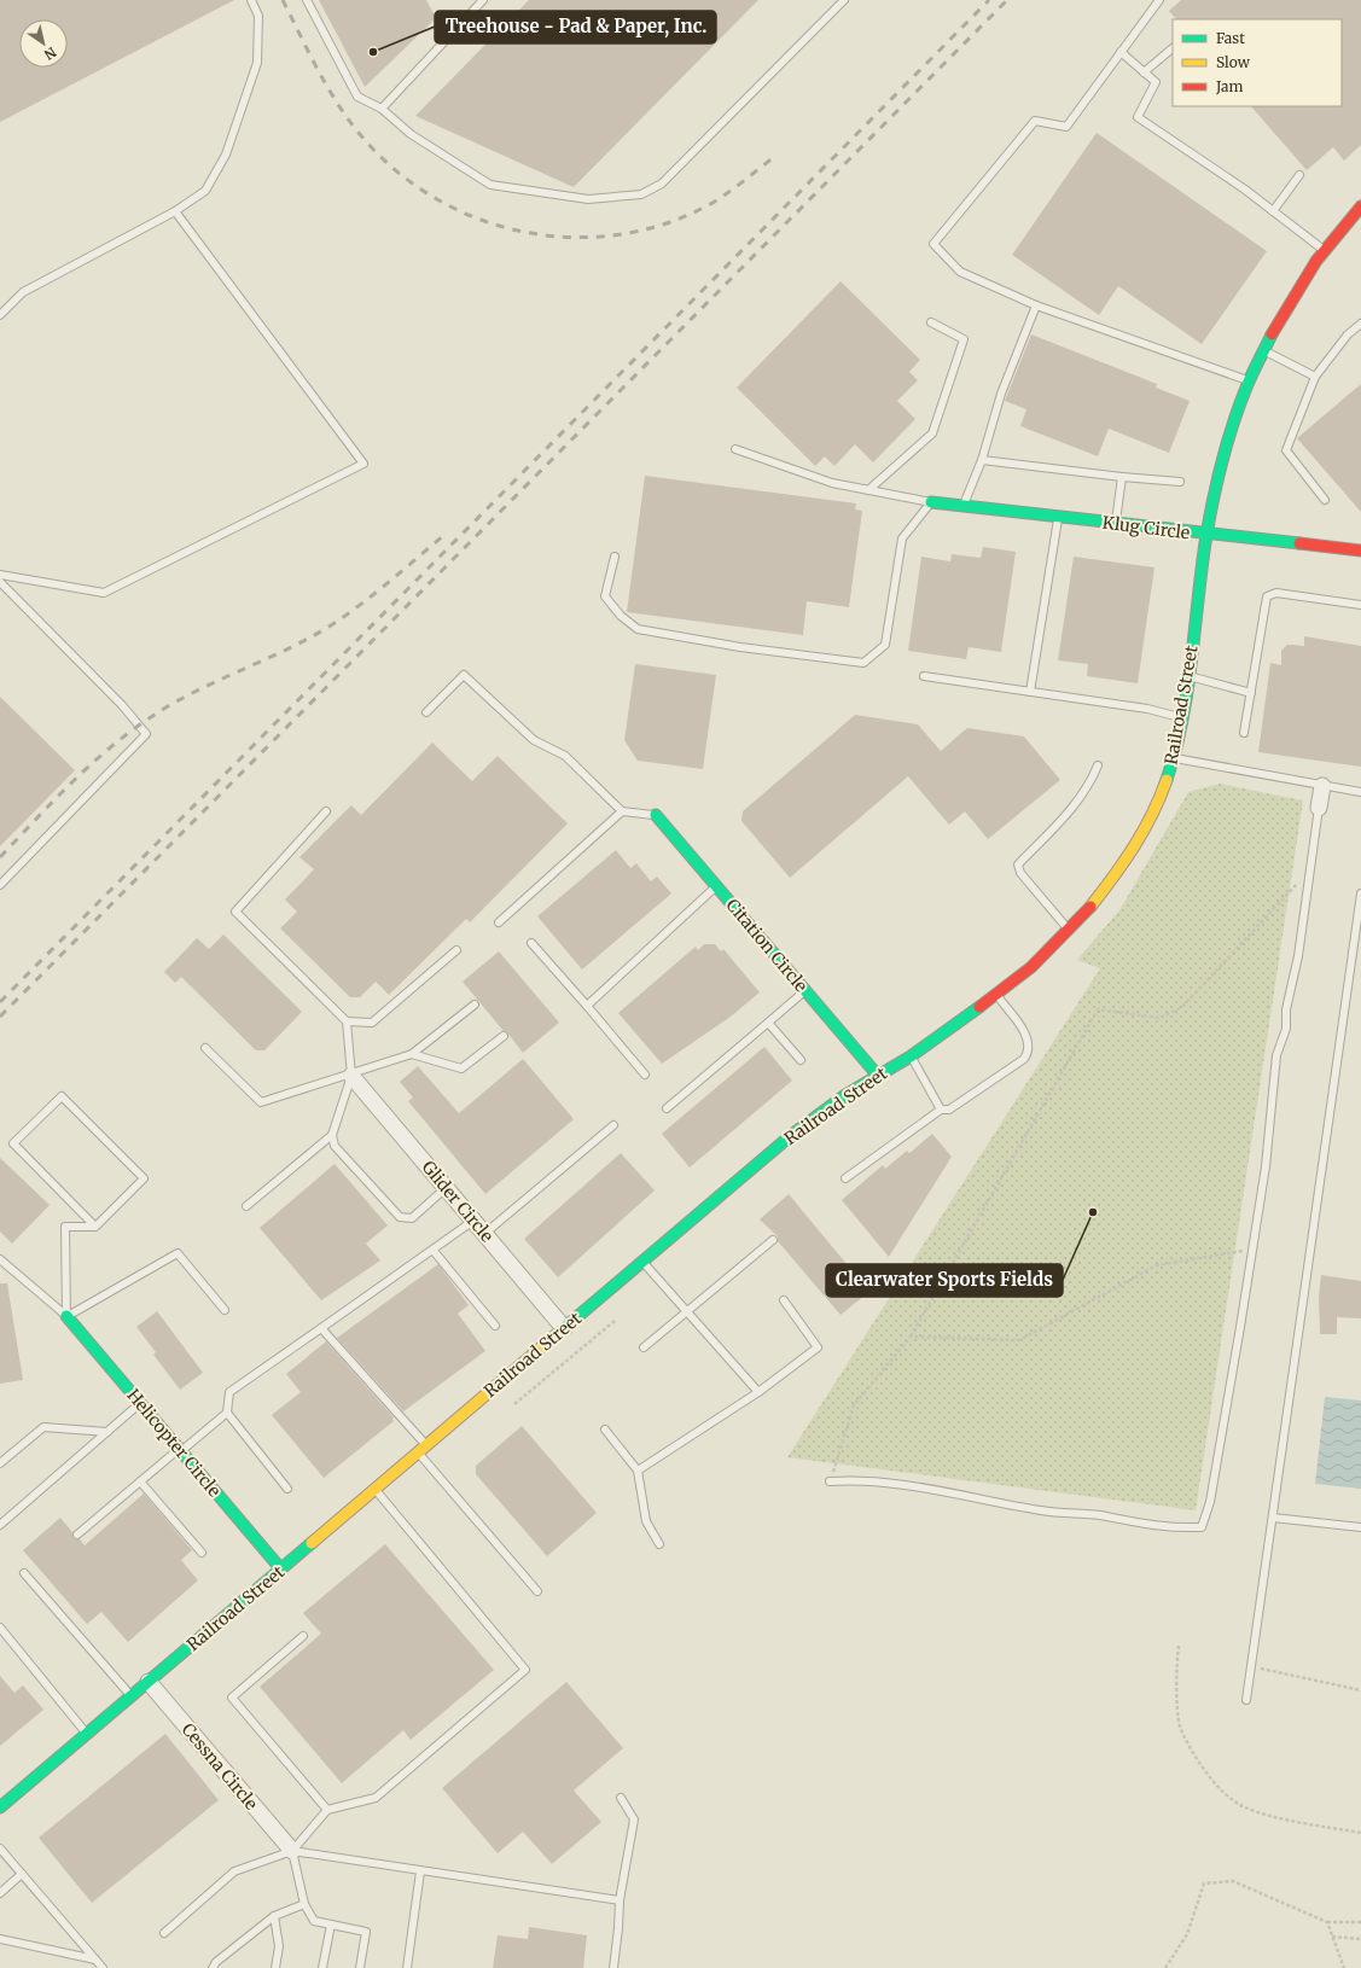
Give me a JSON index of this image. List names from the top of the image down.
{
  "streets": {
    "main road": [
      "Klug Circle",
      "Railroad Street",
      "Citation Circle",
      "Helicopter Circle"
    ],
    "street": ["Glider Circle", "Cessna Circle"]
  },
  "crossings": [
    ["Klug Circle", "Railroad Street"],
    ["Railroad Street", "Citation Circle"],
    ["Railroad Street", "Glider Circle"],
    ["Railroad Street", "Helicopter Circle"],
    ["Railroad Street", "Cessna Circle"]
  ],
  "places": ["Treehouse - Pad & Paper, Inc.", "Clearwater Sports Fields"],
  "legend": ["Fast", "Slow", "Jam"],
  "north": "bottom right"
}
